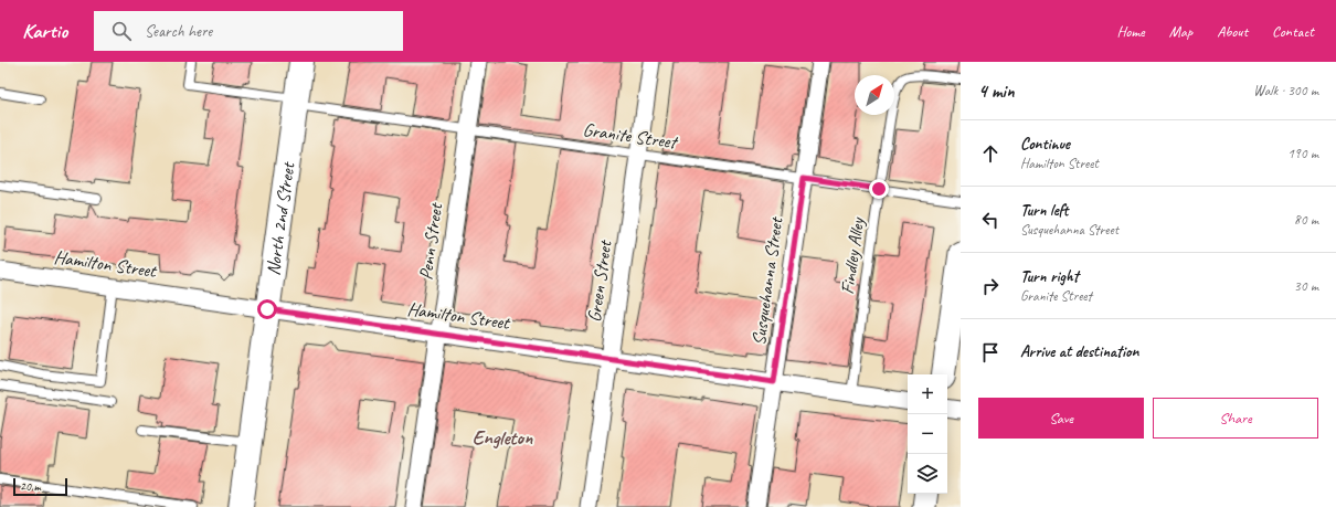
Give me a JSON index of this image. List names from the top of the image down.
{
  "streets": {
    "main road": ["North 2nd Street"],
    "street": [
      "Penn Street",
      "Hamilton Street",
      "Green Street",
      "Susquehanna Street"
    ],
    "lane": ["Granite Street", "Findley Alley"]
  },
  "crossings": [
    ["Granite Street", "North 2nd Street"],
    ["Granite Street", "Penn Street"],
    ["Granite Street", "Findley Alley"],
    ["Granite Street", "Green Street"],
    ["Granite Street", "Susquehanna Street"],
    ["North 2nd Street", "Hamilton Street"],
    ["Penn Street", "Hamilton Street"],
    ["Findley Alley", "Hamilton Street"],
    ["Hamilton Street", "Green Street"],
    ["Hamilton Street", "Susquehanna Street"]
  ],
  "districts": ["Engleton"],
  "scale_bar": "20 m",
  "north": "top right",
  "page": {
    "header": "Kartio",
    "search": "Search here",
    "nav": [
      "Home",
      "Map",
      "About",
      "Contact"
    ],
    "heading": ["4 min", "Walk · 300 m"],
    "list": [
      ["Continue", "Hamilton Street", "190 m"],
      ["Turn left", "Susquehanna Street", "80 m"],
      ["Turn right", "Granite Street", "30 m"],
      "Arrive at destination"
    ],
    "map_buttons": ["+", "−"],
    "buttons": ["Save", "Share"],
    "scale": "20 m"
  }
}
